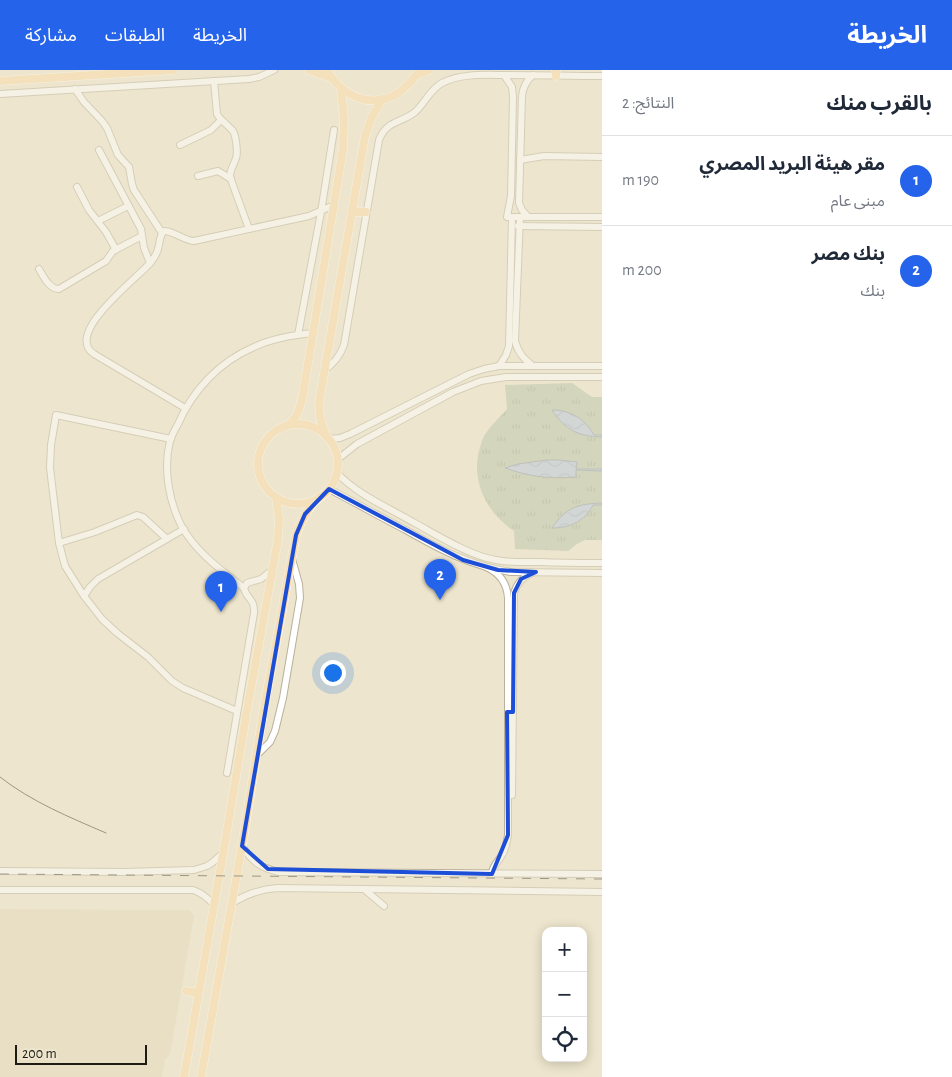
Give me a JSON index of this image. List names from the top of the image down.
{
  "scale_bar": "200 m",
  "page": {
    "header": "الخريطة",
    "nav": ["الخريطة", "الطبقات", "مشاركة"],
    "heading": ["بالقرب منك", "النتائج: 2"],
    "list": [
      {
        "mark": "1",
        "name": "مقر هيئة البريد المصري",
        "note": "مبنى عام",
        "value": "190 m"
      },
      {
        "mark": "2",
        "name": "بنك مصر",
        "note": "بنك",
        "value": "200 m"
      }
    ],
    "pins": ["2", "1"],
    "map_buttons": ["+", "−"],
    "scale": "200 m"
  }
}
